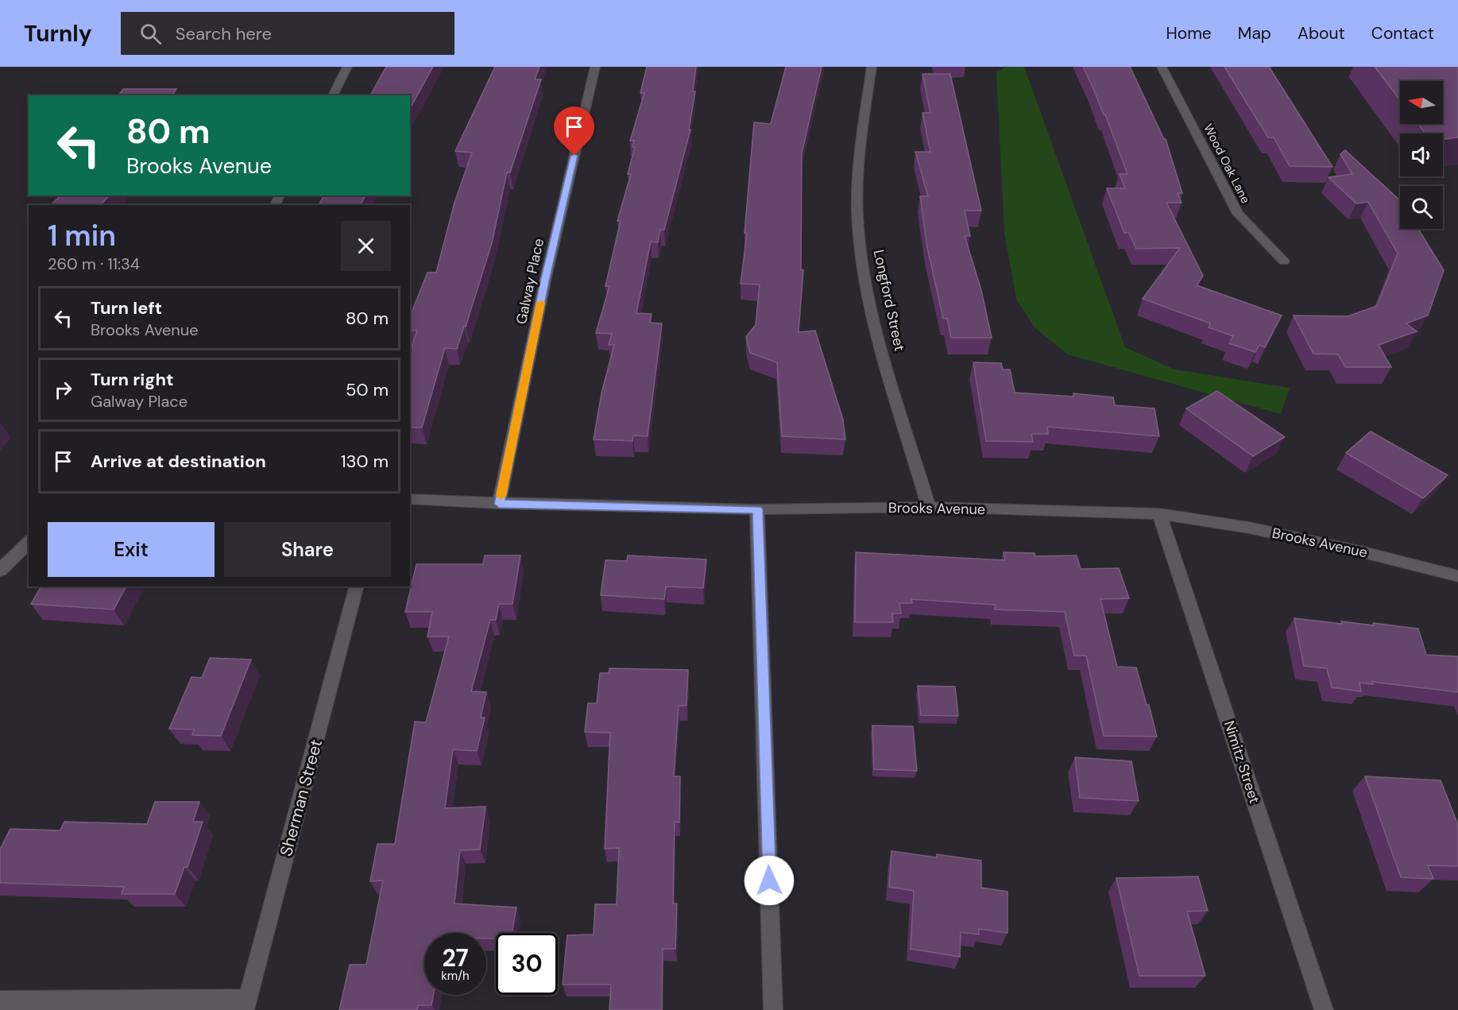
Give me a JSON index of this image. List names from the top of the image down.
{
  "streets": {
    "street": [
      "Wood Oak Lane",
      "Galway Place",
      "Longford Street",
      "Brooks Avenue",
      "Nimitz Street",
      "Sherman Street"
    ]
  },
  "crossings": [
    ["Galway Place", "Brooks Avenue"],
    ["Longford Street", "Brooks Avenue"],
    ["Brooks Avenue", "Nimitz Street"]
  ],
  "north": "left",
  "page": {
    "header": "Turnly",
    "search": "Search here",
    "nav": [
      "Home",
      "Map",
      "About",
      "Contact"
    ],
    "turn": ["80 m", "Brooks Avenue"],
    "heading": ["1 min", "260 m · 11:34"],
    "list": [
      {
        "name": "Turn left",
        "note": "Brooks Avenue",
        "value": "80 m"
      },
      {
        "name": "Turn right",
        "note": "Galway Place",
        "value": "50 m"
      },
      {
        "name": "Arrive at destination",
        "value": "130 m"
      }
    ],
    "buttons": ["Exit", "Share"],
    "speed": "27 km/h",
    "limit": "30"
  }
}
